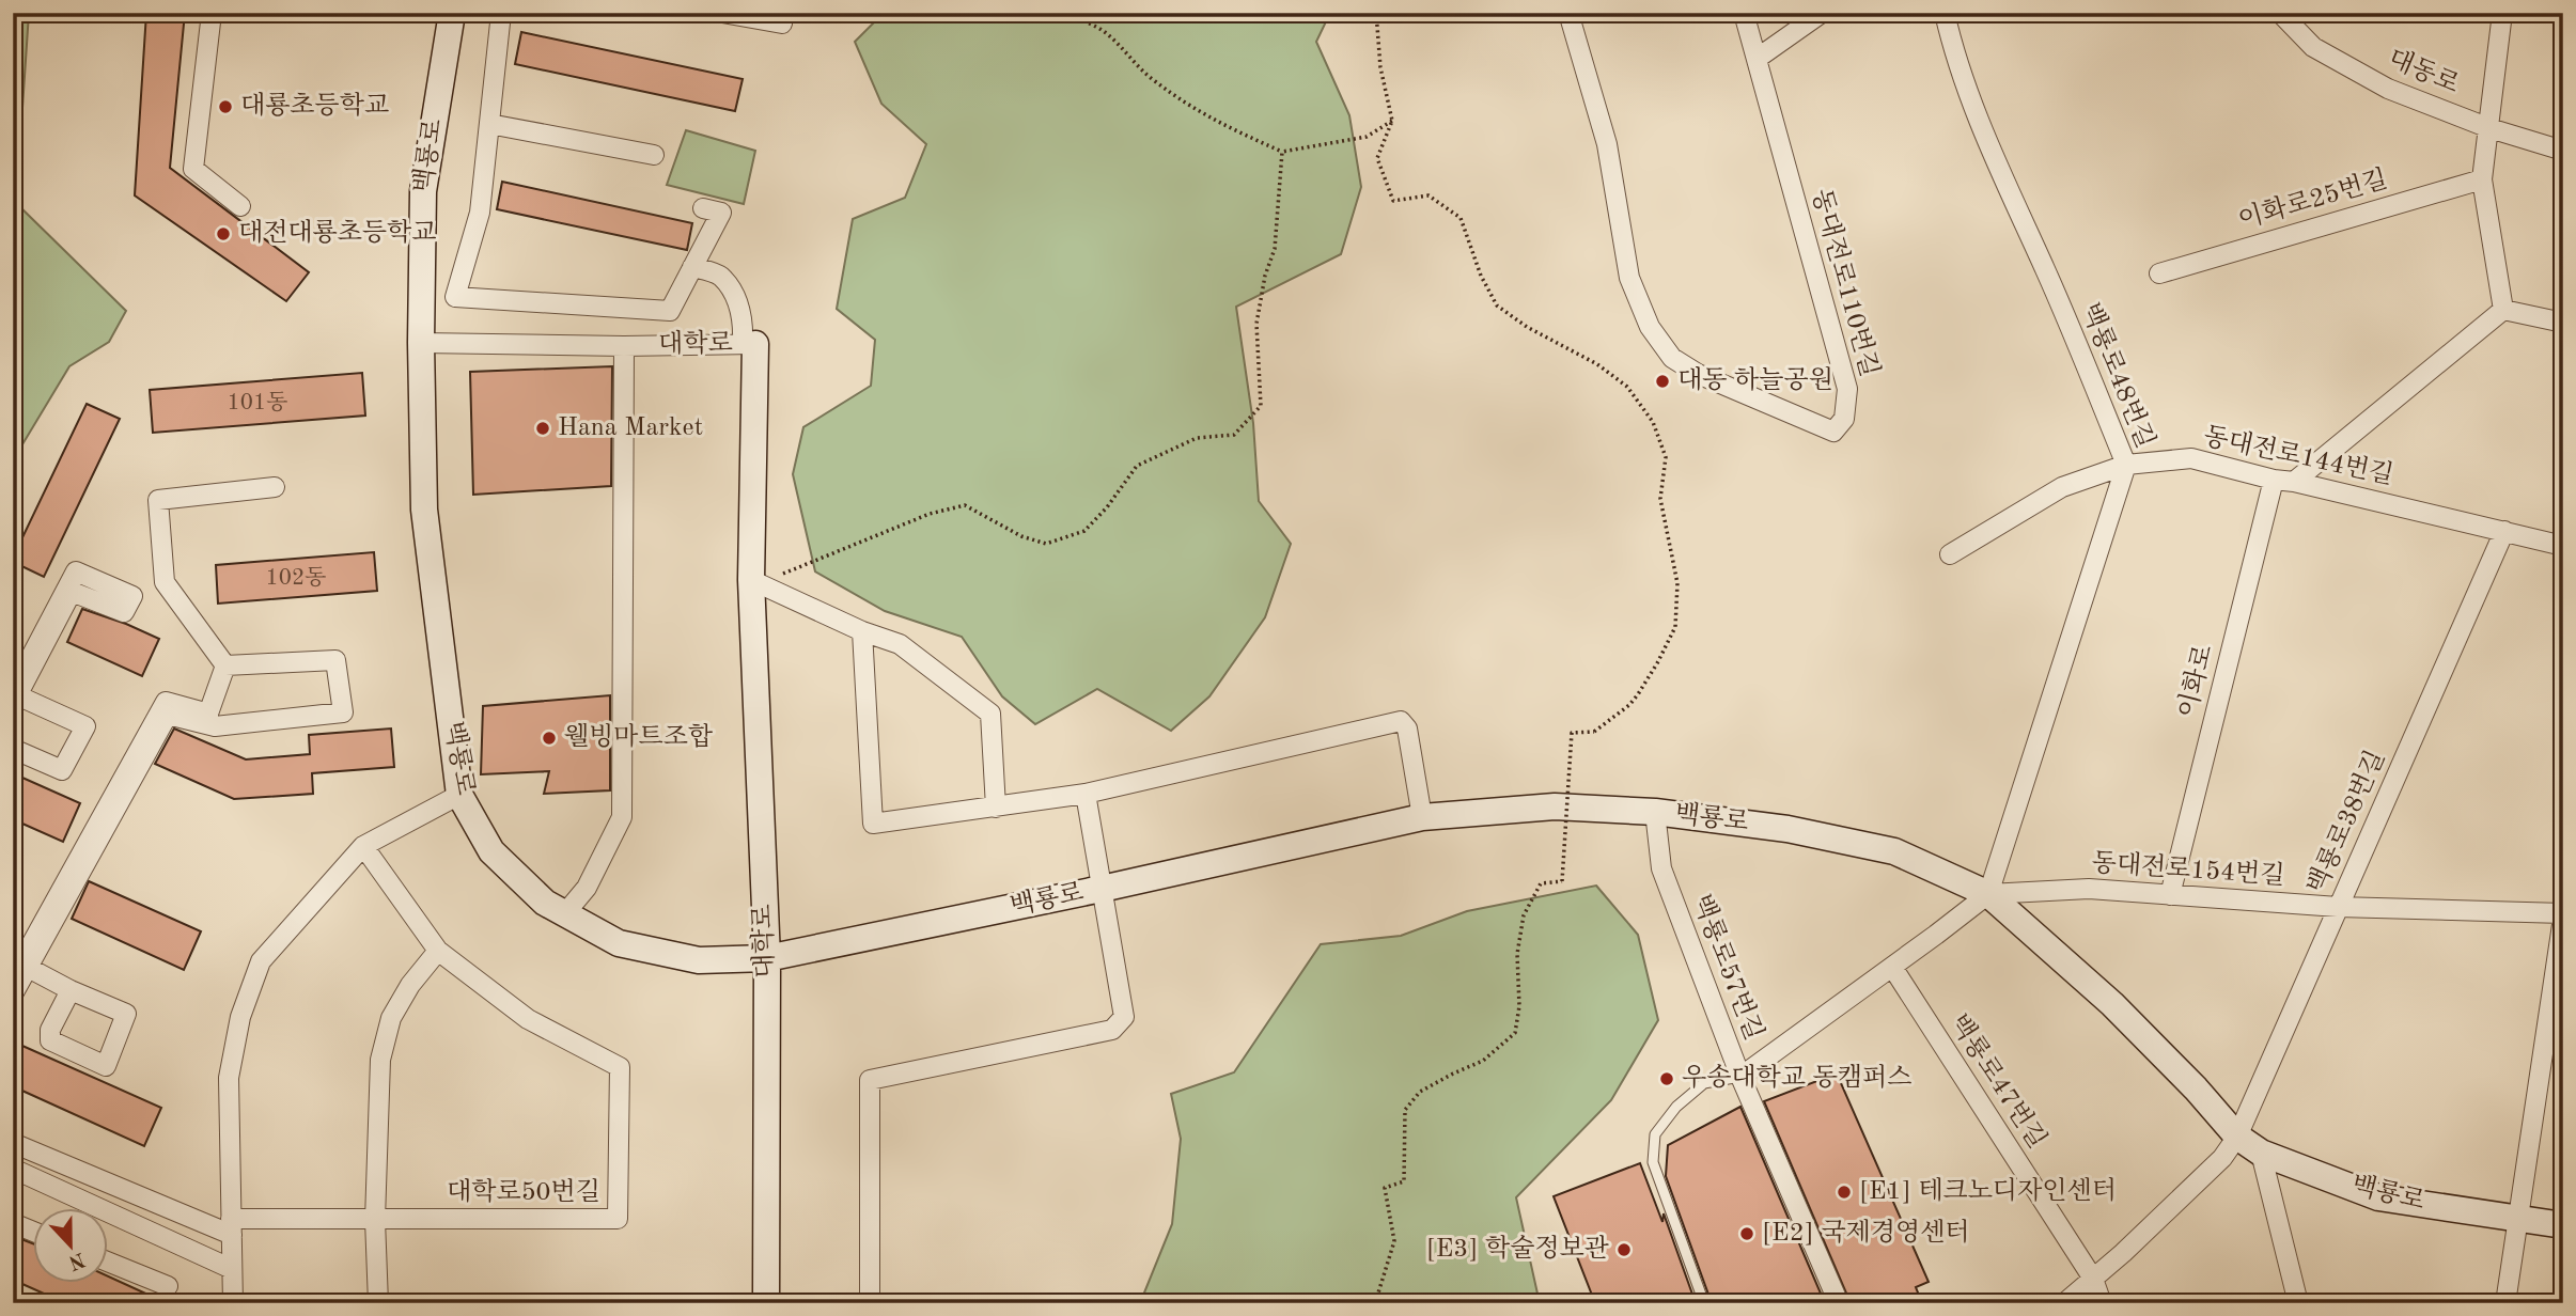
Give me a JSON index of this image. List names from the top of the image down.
{
  "streets": {
    "main road": ["백룡로", "대학로"],
    "street": [
      "대동로",
      "이화로25번길",
      "동대전로110번길",
      "백룡로48번길",
      "동대전로144번길",
      "이화로",
      "백룡로38번길",
      "동대전로154번길",
      "백룡로57번길",
      "백룡로47번길",
      "대학로50번길"
    ]
  },
  "crossings": [
    ["백룡로", "대학로"],
    ["백룡로", "백룡로48번길"],
    ["백룡로", "백룡로38번길"],
    ["백룡로", "동대전로154번길"],
    ["백룡로", "백룡로57번길"],
    ["백룡로48번길", "동대전로144번길"],
    ["백룡로48번길", "동대전로154번길"],
    ["동대전로144번길", "이화로"],
    ["동대전로144번길", "백룡로38번길"],
    ["이화로", "동대전로154번길"],
    ["백룡로38번길", "동대전로154번길"],
    ["백룡로38번길", "백룡로47번길"]
  ],
  "places": [
    "대룡초등학교",
    "대전대룡초등학교",
    "대동 하늘공원",
    "Hana Market",
    "웰빙마트조합",
    "우송대학교 동캠퍼스",
    "[E1] 테크노디자인센터",
    "[E2] 국제경영센터",
    "[E3] 학술정보관"
  ],
  "house_numbers": ["101동", "102동"],
  "north": "bottom"
}
